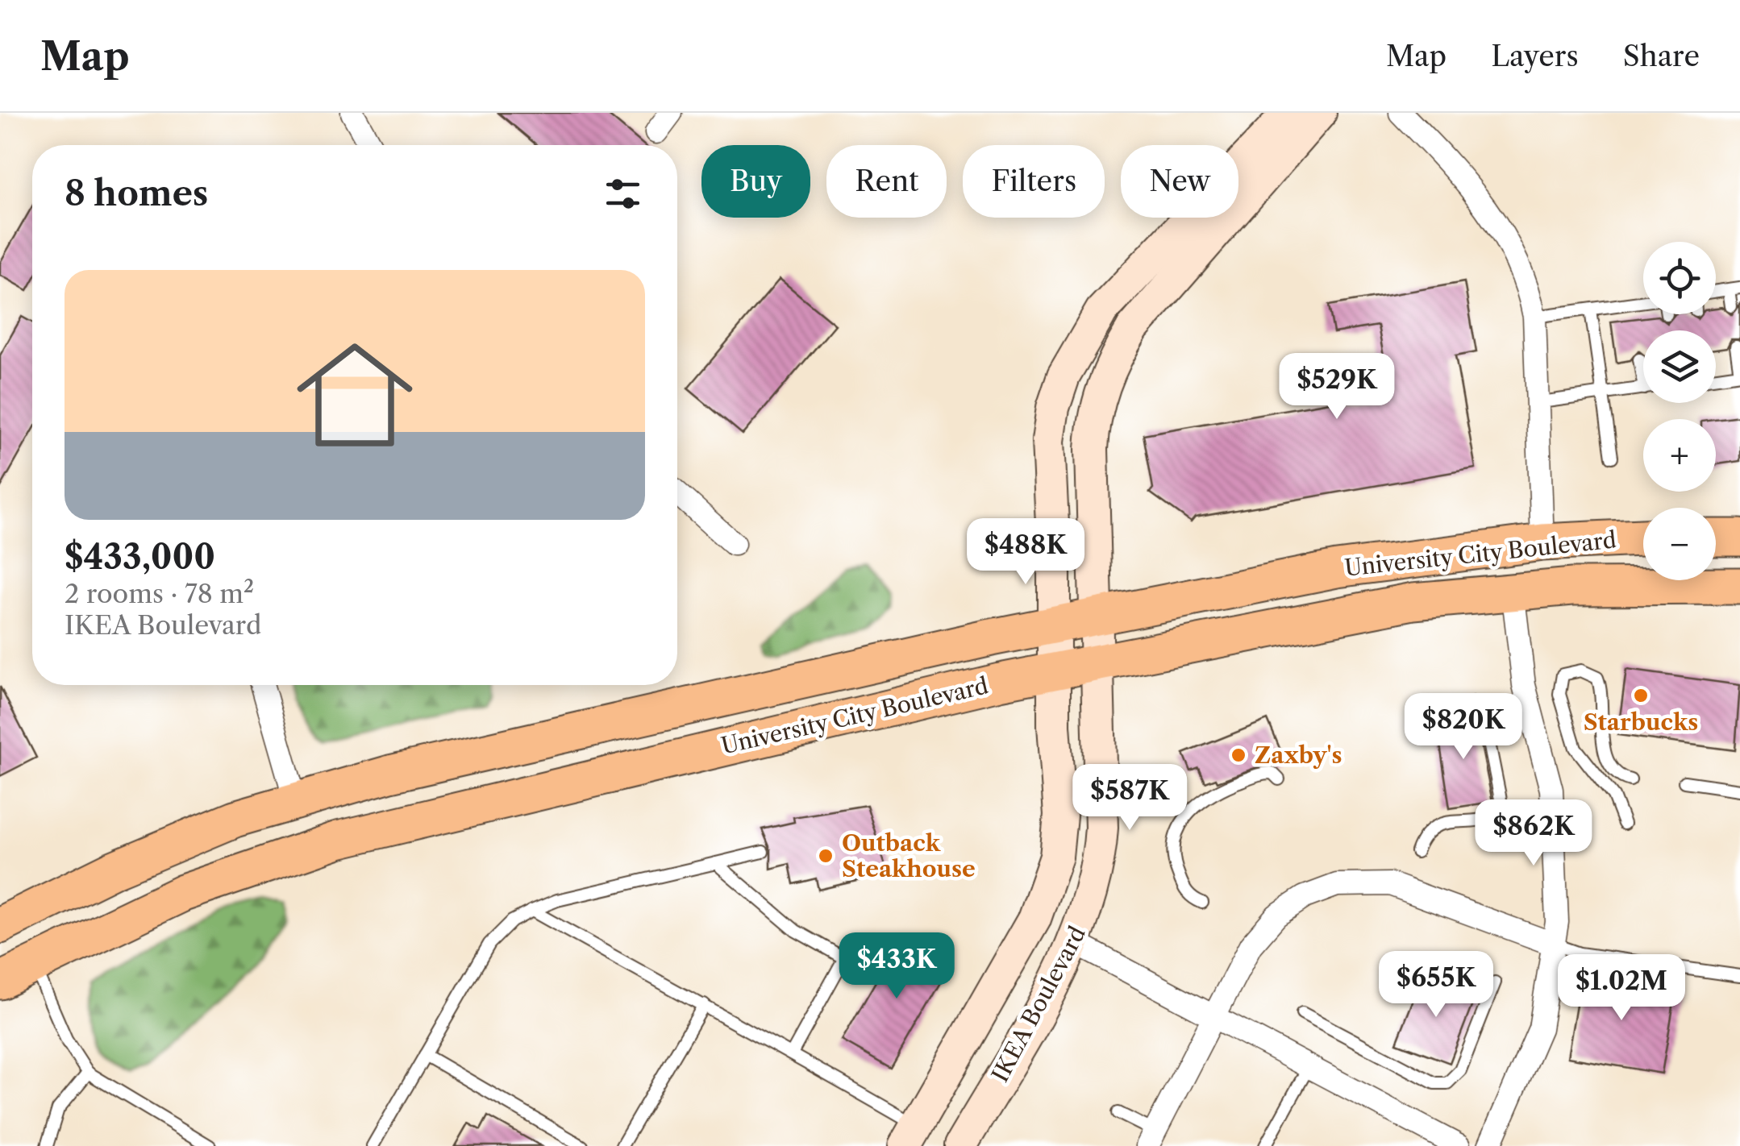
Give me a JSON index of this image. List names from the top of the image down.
{
  "streets": {
    "main road": ["University City Boulevard"],
    "street": ["IKEA Boulevard"]
  },
  "crossings": [
    ["University City Boulevard", "IKEA Boulevard"]
  ],
  "places": ["Starbucks", "Zaxby's", "Outback Steakhouse"],
  "page": {
    "header": "Map",
    "nav": ["Map", "Layers", "Share"],
    "chip": [
      "Buy",
      "Rent",
      "Filters",
      "New"
    ],
    "heading": "8 homes",
    "map_buttons": ["+", "−"],
    "list": [
      {
        "name": "$433,000",
        "note": "2 rooms · 78 m² · IKEA Boulevard"
      }
    ],
    "price": [
      "$529K",
      "$488K",
      "$820K",
      "$587K",
      "$862K",
      "$433K",
      "$655K",
      "$1.02M"
    ]
  }
}
